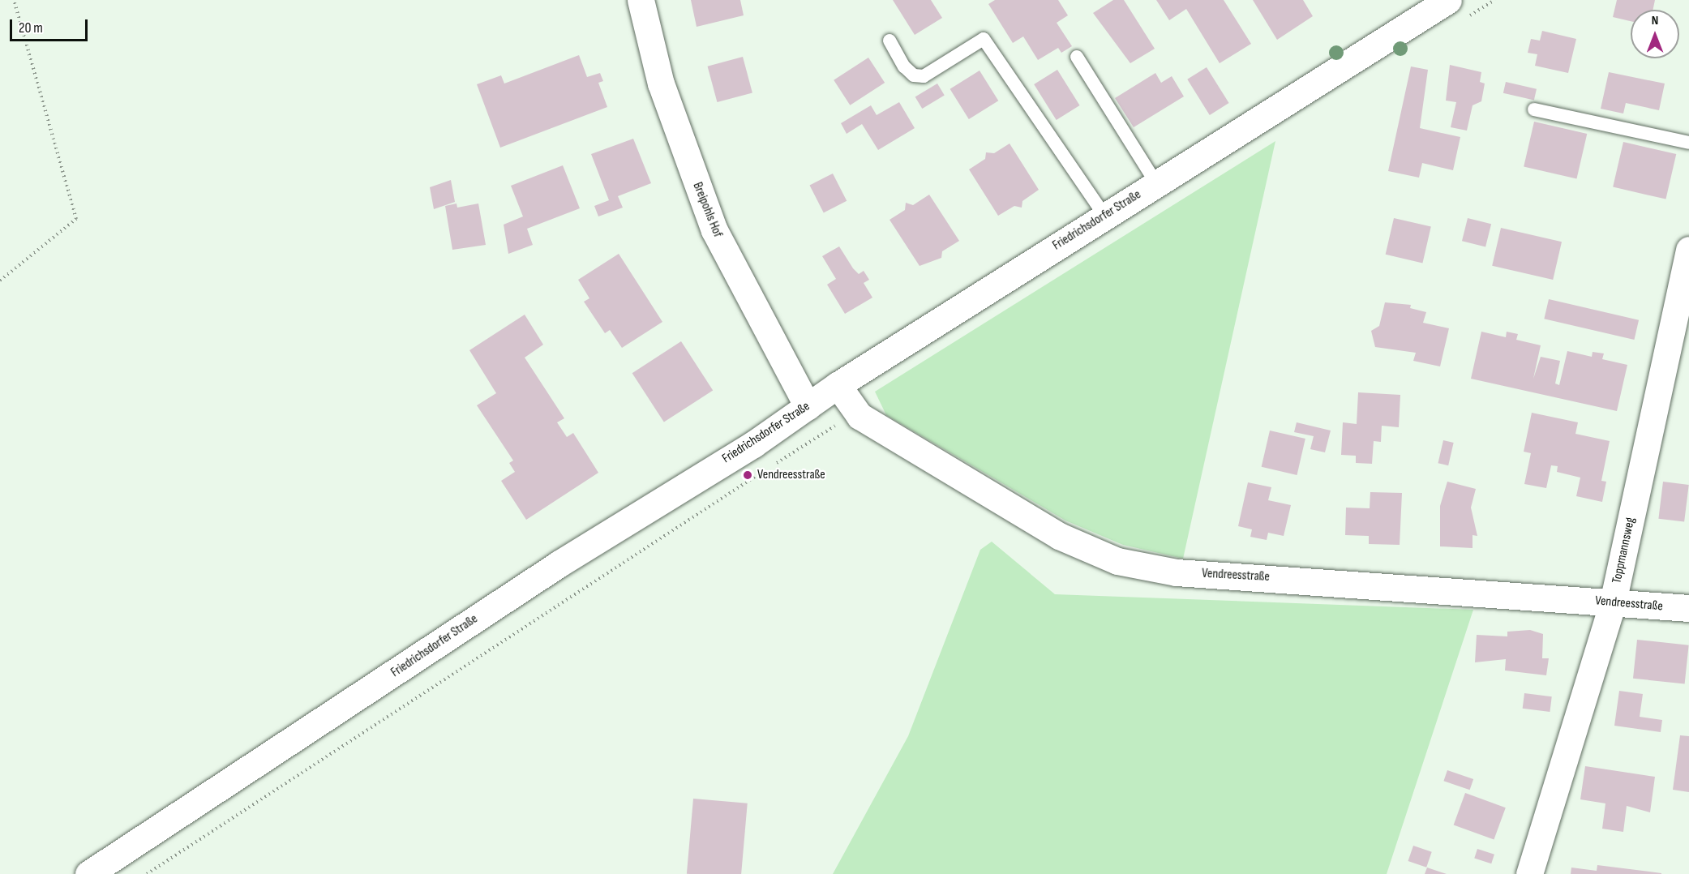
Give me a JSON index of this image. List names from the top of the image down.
{
  "streets": {
    "street": [
      "Breipohls Hof",
      "Friedrichsdorfer Straße",
      "Toppmannsweg",
      "Vendreesstraße"
    ]
  },
  "crossings": [
    ["Breipohls Hof", "Friedrichsdorfer Straße"],
    ["Friedrichsdorfer Straße", "Vendreesstraße"],
    ["Toppmannsweg", "Vendreesstraße"]
  ],
  "places": ["Vendreesstraße"],
  "scale_bar": "20 m",
  "north": "top"
}
